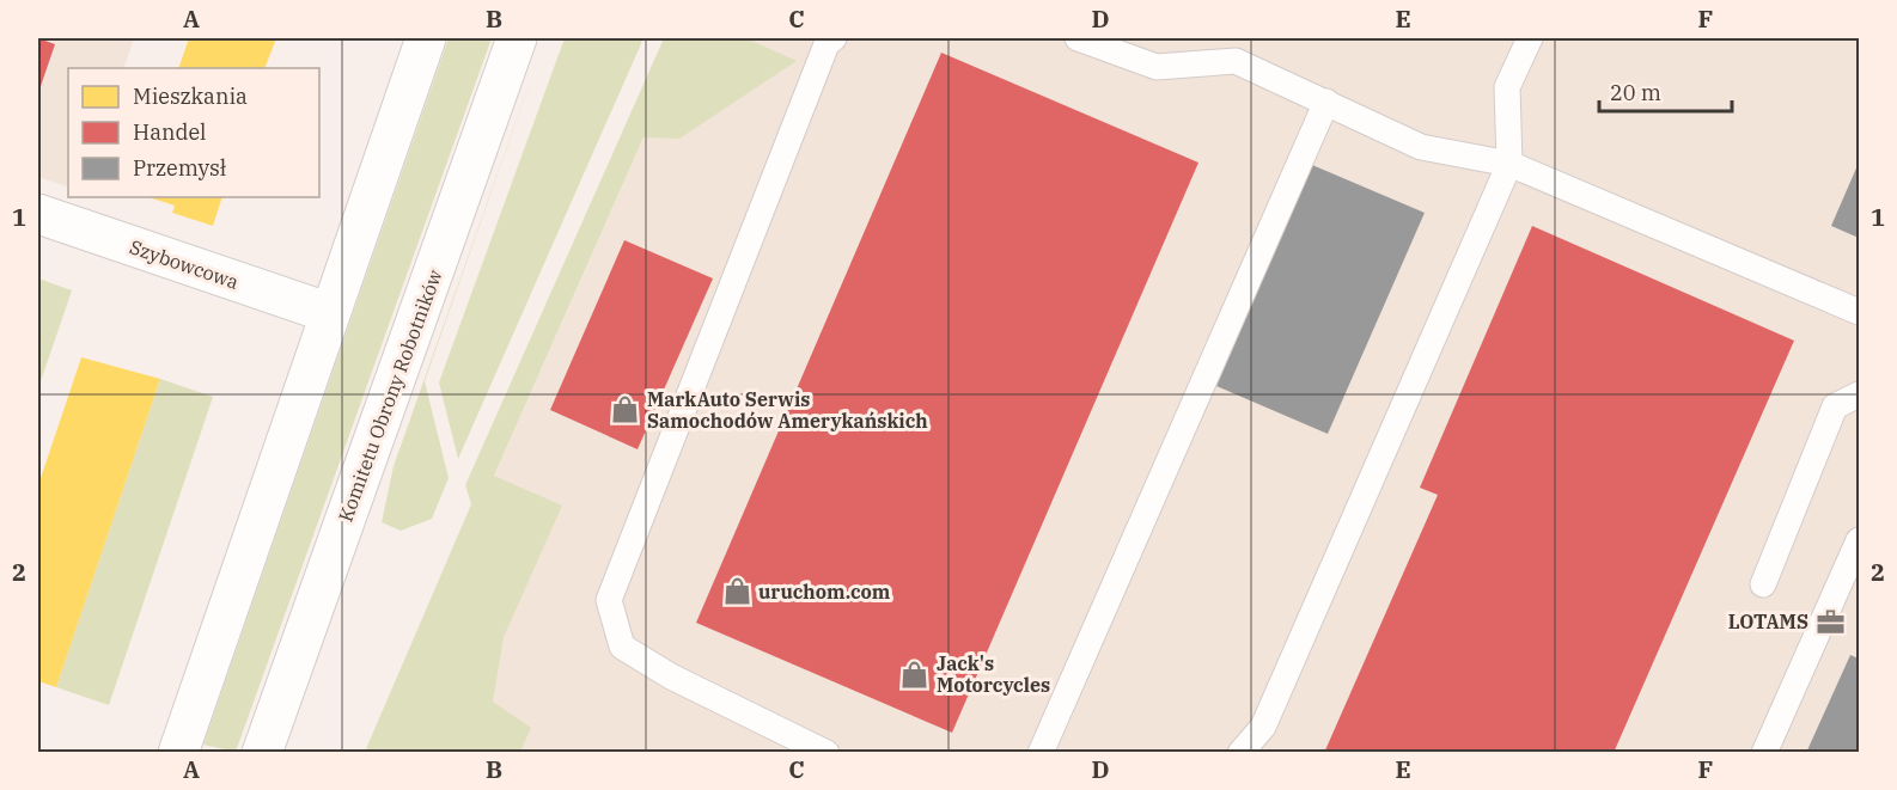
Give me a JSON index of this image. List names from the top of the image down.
{
  "streets": {
    "street": ["Szybowcowa", "Komitetu Obrony Robotników"]
  },
  "places": {
    "shop": ["MarkAuto Serwis Samochodów Amerykańskich", "uruchom.com", "Jack's Motorcycles"],
    "office": ["LOTAMS"]
  },
  "legend": ["Mieszkania", "Handel", "Przemysł"],
  "scale_bar": "20 m",
  "grid": {
    "columns": [
      "A",
      "B",
      "C",
      "D",
      "E",
      "F"
    ],
    "rows": ["1", "2"]
  }
}
